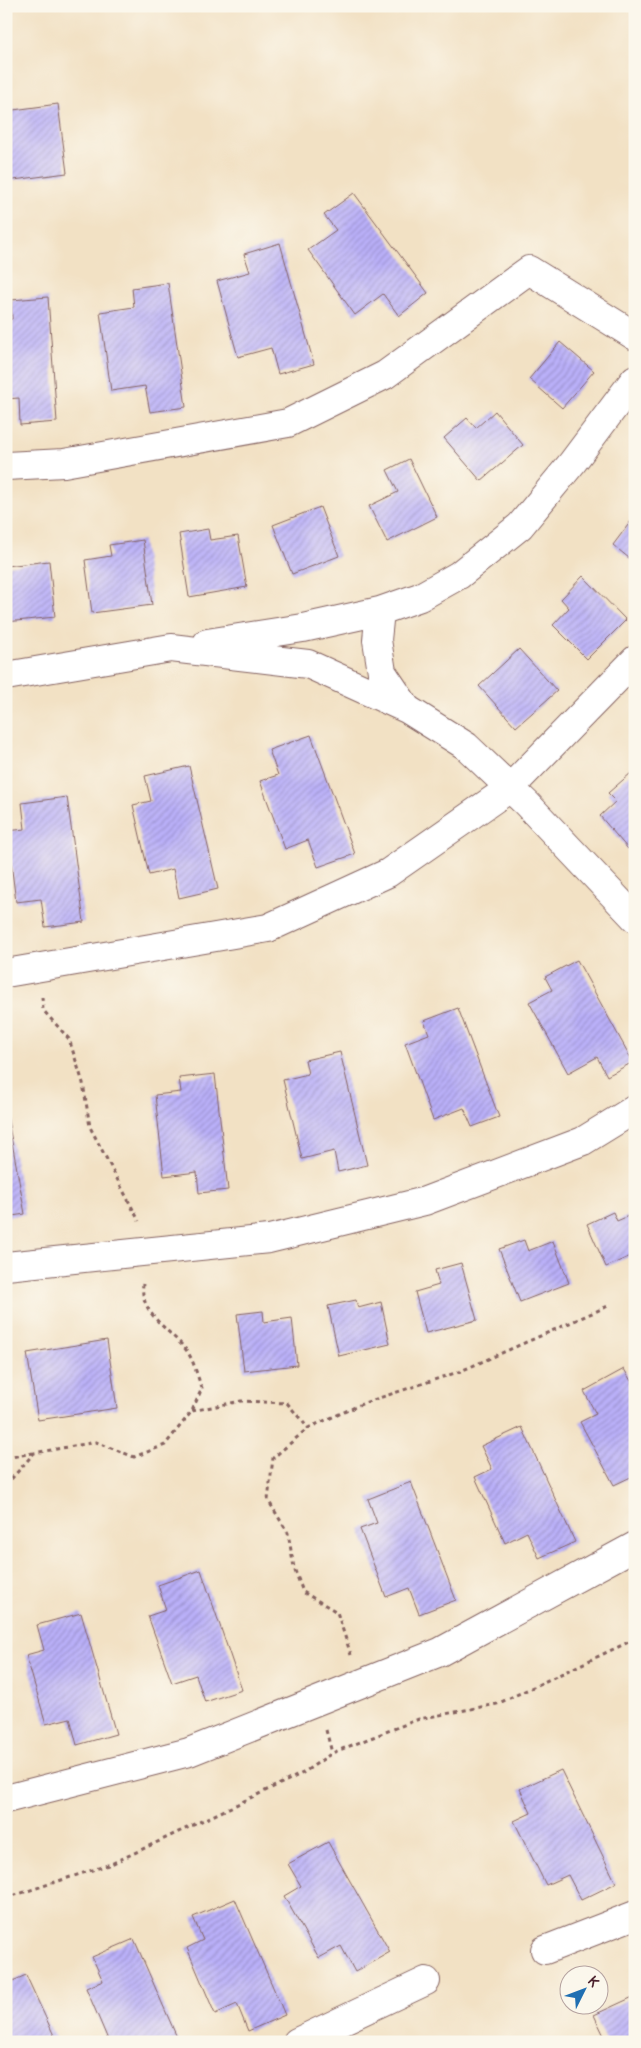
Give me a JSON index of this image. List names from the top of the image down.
{
  "north": "top right"
}
